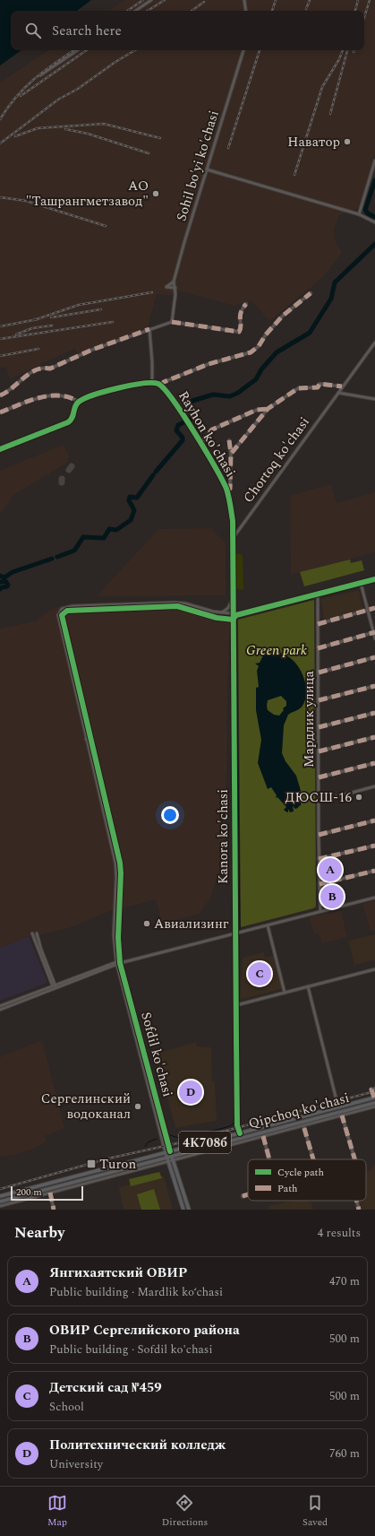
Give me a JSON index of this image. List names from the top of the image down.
{
  "streets": {
    "main road": ["Qipchoq ko'chasi", "4К708б"],
    "street": [
      "Sohil bo'yi ko'chasi",
      "Rayhon ko'chasi",
      "Chortoq ko'chasi",
      "Мардлик улица",
      "Kanora ko'chasi",
      "Sofdil ko'chasi"
    ]
  },
  "crossings": [
    ["Rayhon ko'chasi", "Chortoq ko'chasi"],
    ["Rayhon ko'chasi", "Kanora ko'chasi"],
    ["Chortoq ko'chasi", "Kanora ko'chasi"],
    ["Kanora ko'chasi", "Qipchoq ko'chasi"],
    ["Sofdil ko'chasi", "Qipchoq ko'chasi"]
  ],
  "parks": ["Green park"],
  "places": {
    "other": [
      "Наватор",
      "АО \"Ташрангметзавод\"",
      "ДЮСШ-16",
      "Авиализинг",
      "Сергелинский водоканал"
    ],
    "transit": ["Turon"]
  },
  "legend": ["Cycle path", "Path"],
  "scale_bar": "200 m",
  "page": {
    "search": "Search here",
    "pins": [
      "A",
      "B",
      "C",
      "D"
    ],
    "scale": "200 m",
    "heading": ["Nearby", "4 results"],
    "list": [
      {
        "mark": "A",
        "name": "Янгихаятский ОВИР",
        "note": "Public building · Mardlik ko‘chasi",
        "value": "470 m"
      },
      {
        "mark": "B",
        "name": "ОВИР Сергелийского района",
        "note": "Public building · Sofdil ko'chasi",
        "value": "500 m"
      },
      {
        "mark": "C",
        "name": "Детский сад №459",
        "note": "School",
        "value": "500 m"
      },
      {
        "mark": "D",
        "name": "Политехнический колледж",
        "note": "University",
        "value": "760 m"
      }
    ],
    "nav": ["Map", "Directions", "Saved"]
  }
}
